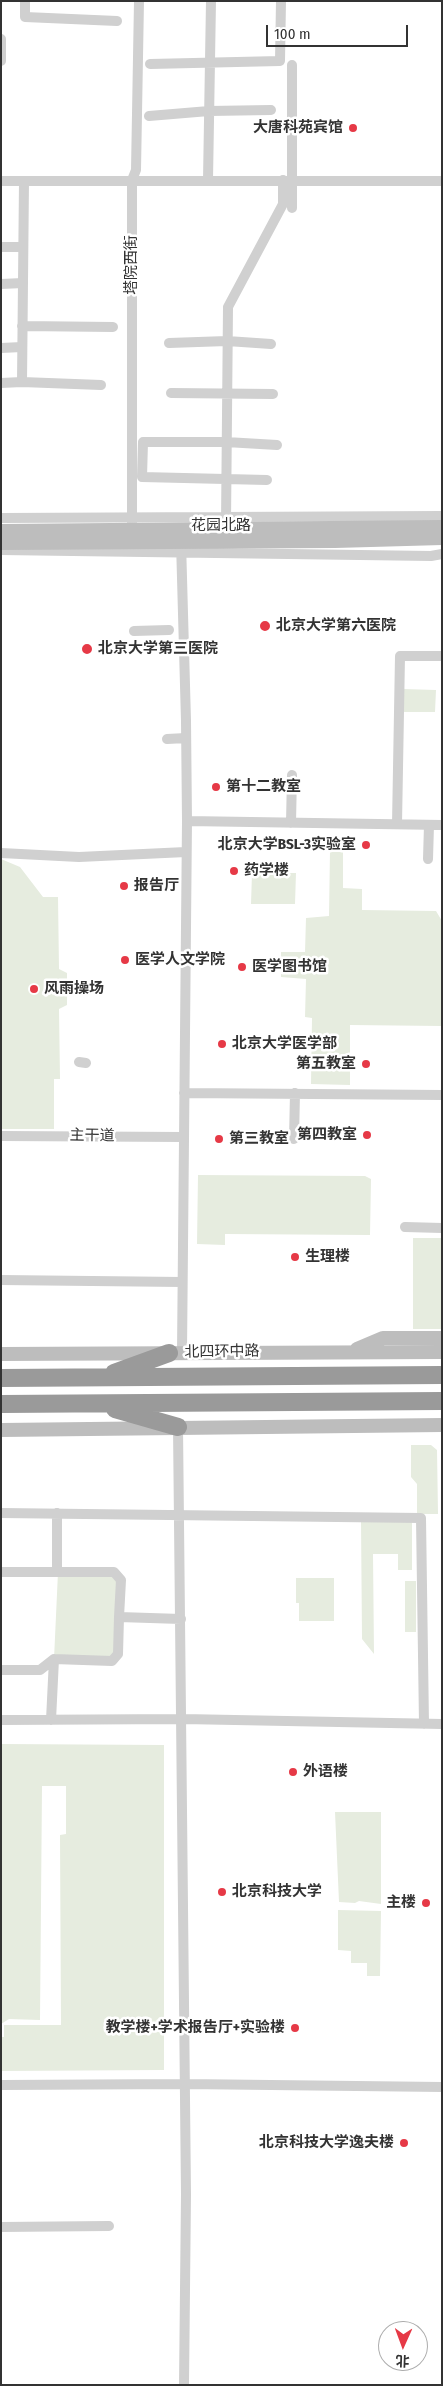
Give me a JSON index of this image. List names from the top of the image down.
{
  "streets": {
    "highway": ["北四环中路"],
    "street": ["塔院西街", "花园北路", "主干道"]
  },
  "crossings": [
    ["塔院西街", "花园北路"]
  ],
  "places": [
    "大唐科苑宾馆",
    "北京大学第六医院",
    "北京大学第三医院",
    "第十二教室",
    "北京大学BSL-3实验室",
    "药学楼",
    "报告厅",
    "医学人文学院",
    "医学图书馆",
    "风雨操场",
    "北京大学医学部",
    "第五教室",
    "第四教室",
    "第三教室",
    "生理楼",
    "外语楼",
    "北京科技大学",
    "主楼",
    "教学楼+学术报告厅+实验楼",
    "北京科技大学逸夫楼"
  ],
  "scale_bar": "100 m",
  "north": "bottom"
}
